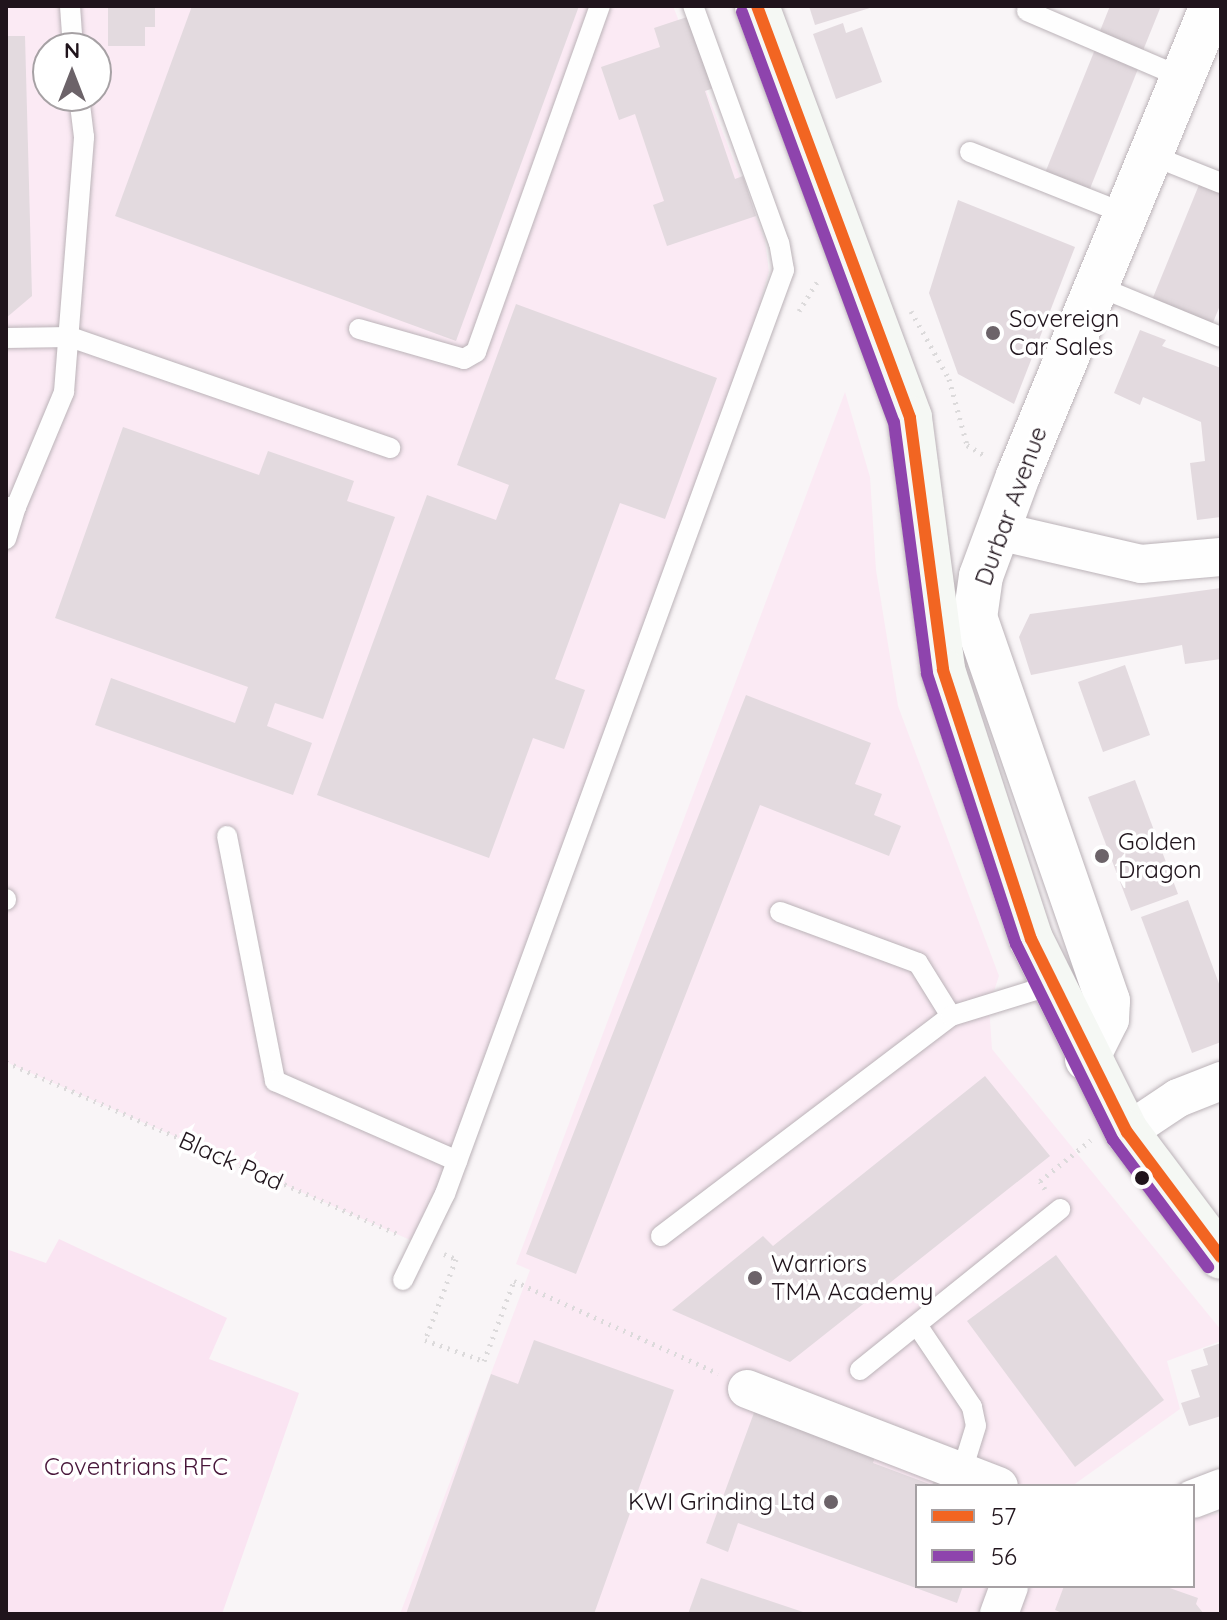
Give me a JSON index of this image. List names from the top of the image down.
{
  "streets": {
    "street": ["Durbar Avenue"],
    "path": ["Black Pad"]
  },
  "parks": ["Coventrians RFC"],
  "places": [
    "Sovereign Car Sales",
    "Golden Dragon",
    "Warriors TMA Academy",
    "KWI Grinding Ltd"
  ],
  "lines": ["transit line 57", "transit line 56"],
  "legend": ["57", "56"],
  "north": "top"
}
